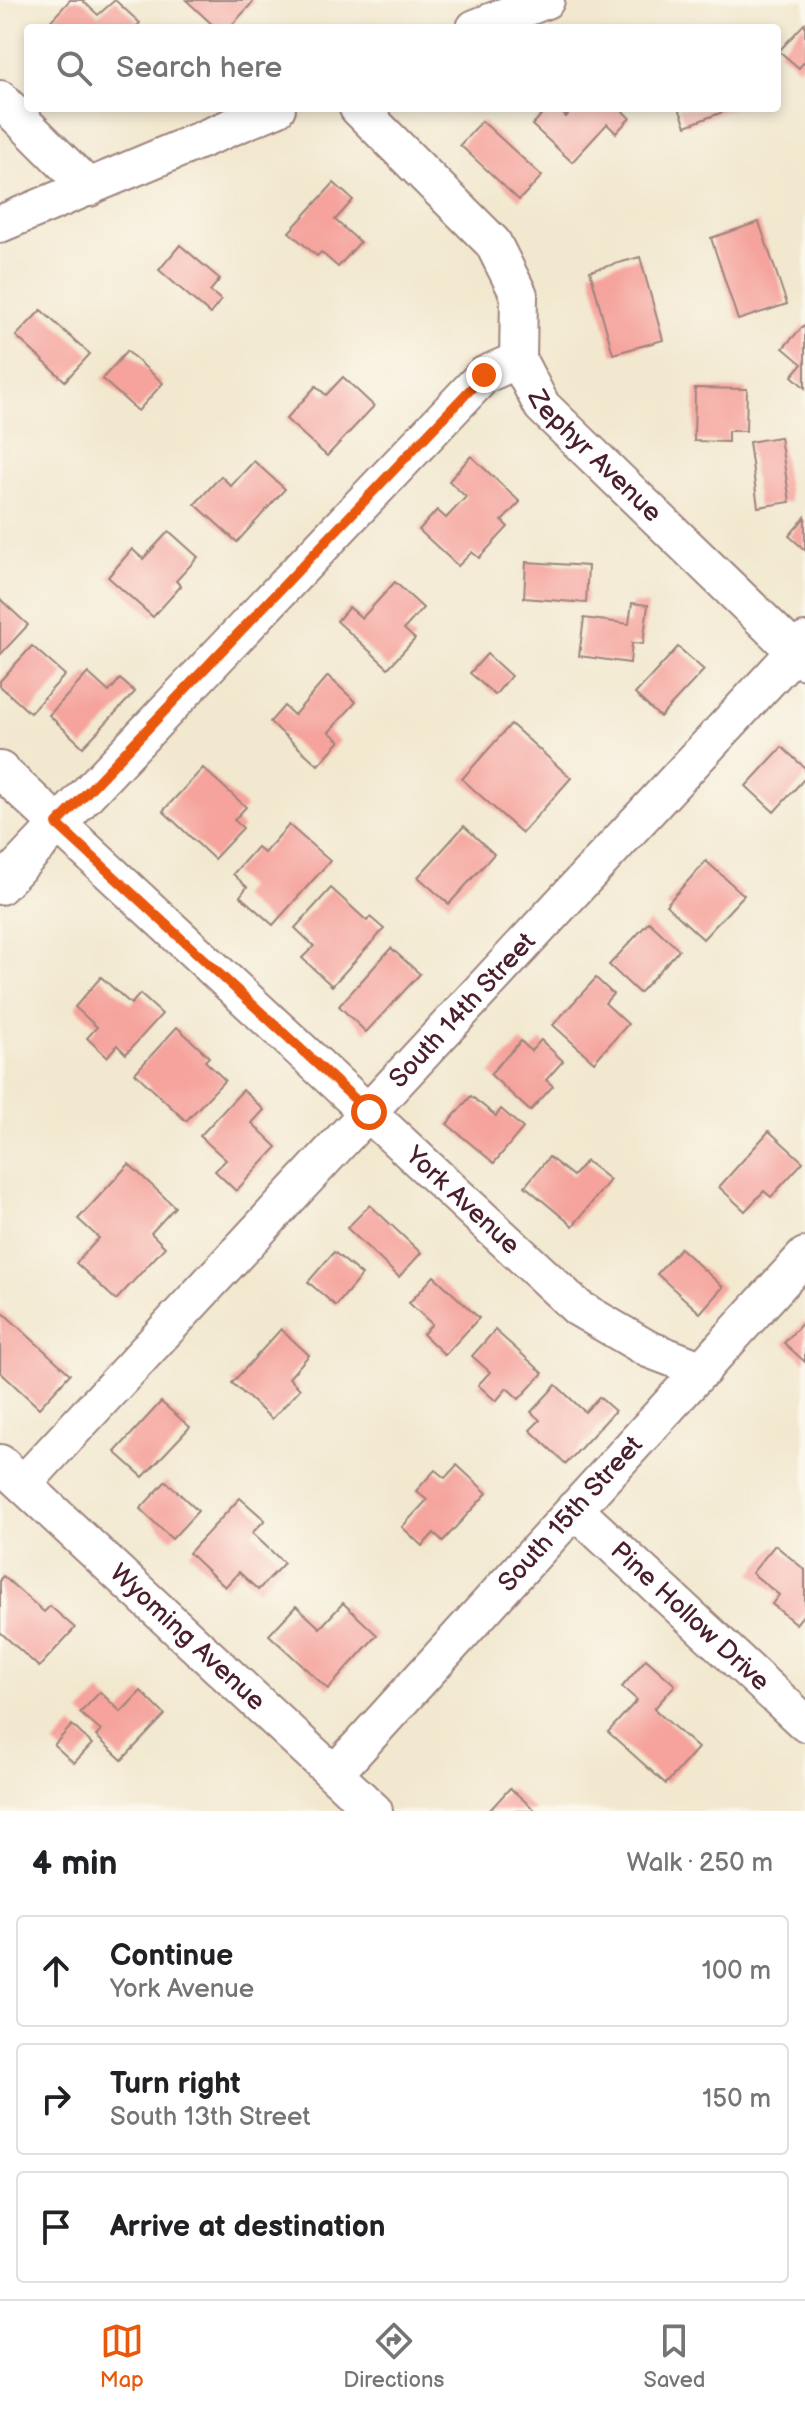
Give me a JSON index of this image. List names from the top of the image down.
{
  "streets": {
    "street": [
      "Zephyr Avenue",
      "South 14th Street",
      "York Avenue",
      "South 15th Street",
      "Pine Hollow Drive",
      "Wyoming Avenue"
    ]
  },
  "crossings": [
    ["Zephyr Avenue", "South 14th Street"],
    ["South 14th Street", "York Avenue"],
    ["South 14th Street", "Wyoming Avenue"],
    ["York Avenue", "South 15th Street"],
    ["South 15th Street", "Pine Hollow Drive"],
    ["South 15th Street", "Wyoming Avenue"]
  ],
  "page": {
    "search": "Search here",
    "heading": ["4 min", "Walk · 250 m"],
    "list": [
      ["Continue", "York Avenue", "100 m"],
      ["Turn right", "South 13th Street", "150 m"],
      "Arrive at destination"
    ],
    "nav": ["Map", "Directions", "Saved"]
  }
}
